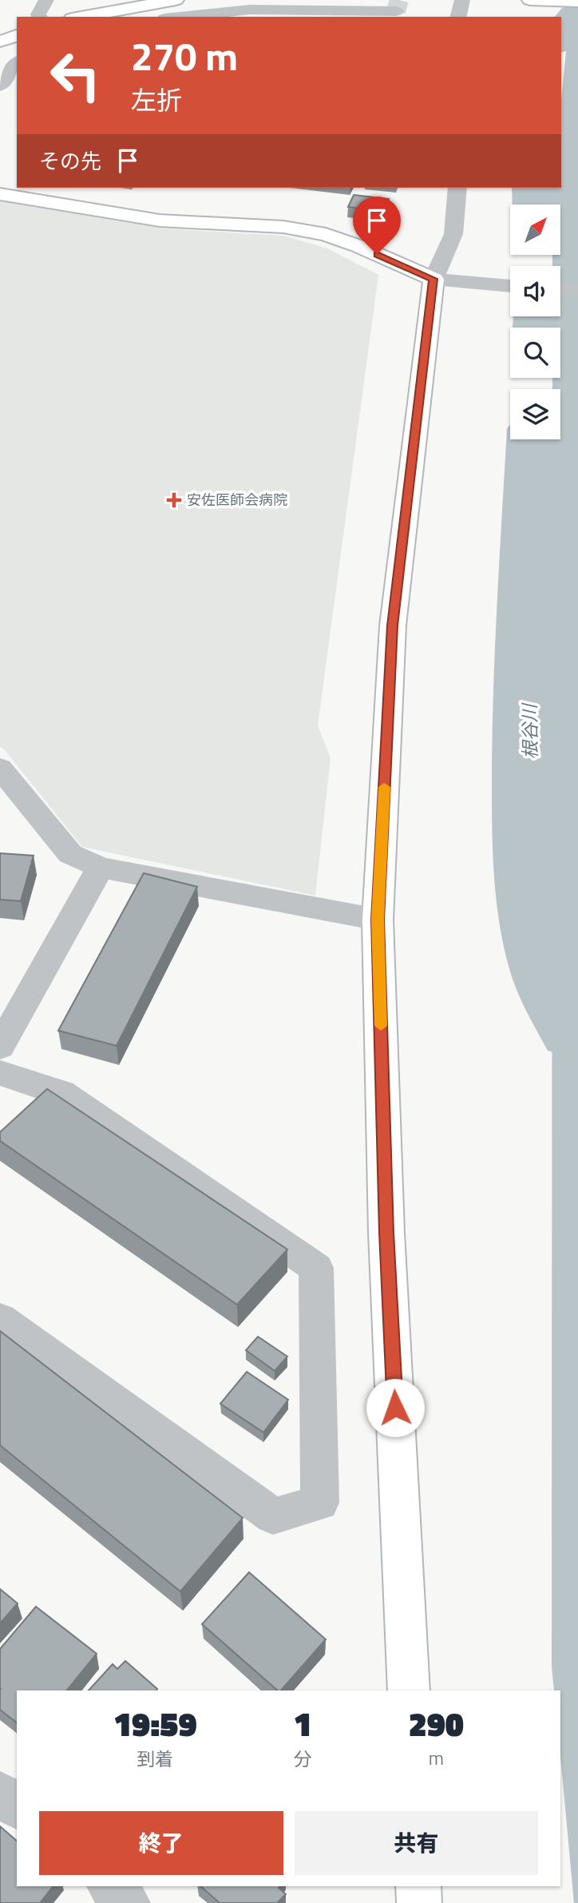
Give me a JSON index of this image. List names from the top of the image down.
{
  "water": ["根谷川"],
  "places": {
    "health": ["安佐医師会病院"]
  },
  "north": "top right",
  "page": {
    "turn": ["270 m", "左折"],
    "then": "その先",
    "eta": [
      "19:59",
      "到着",
      "1",
      "分",
      "290",
      "m"
    ],
    "buttons": ["終了", "共有"]
  }
}
